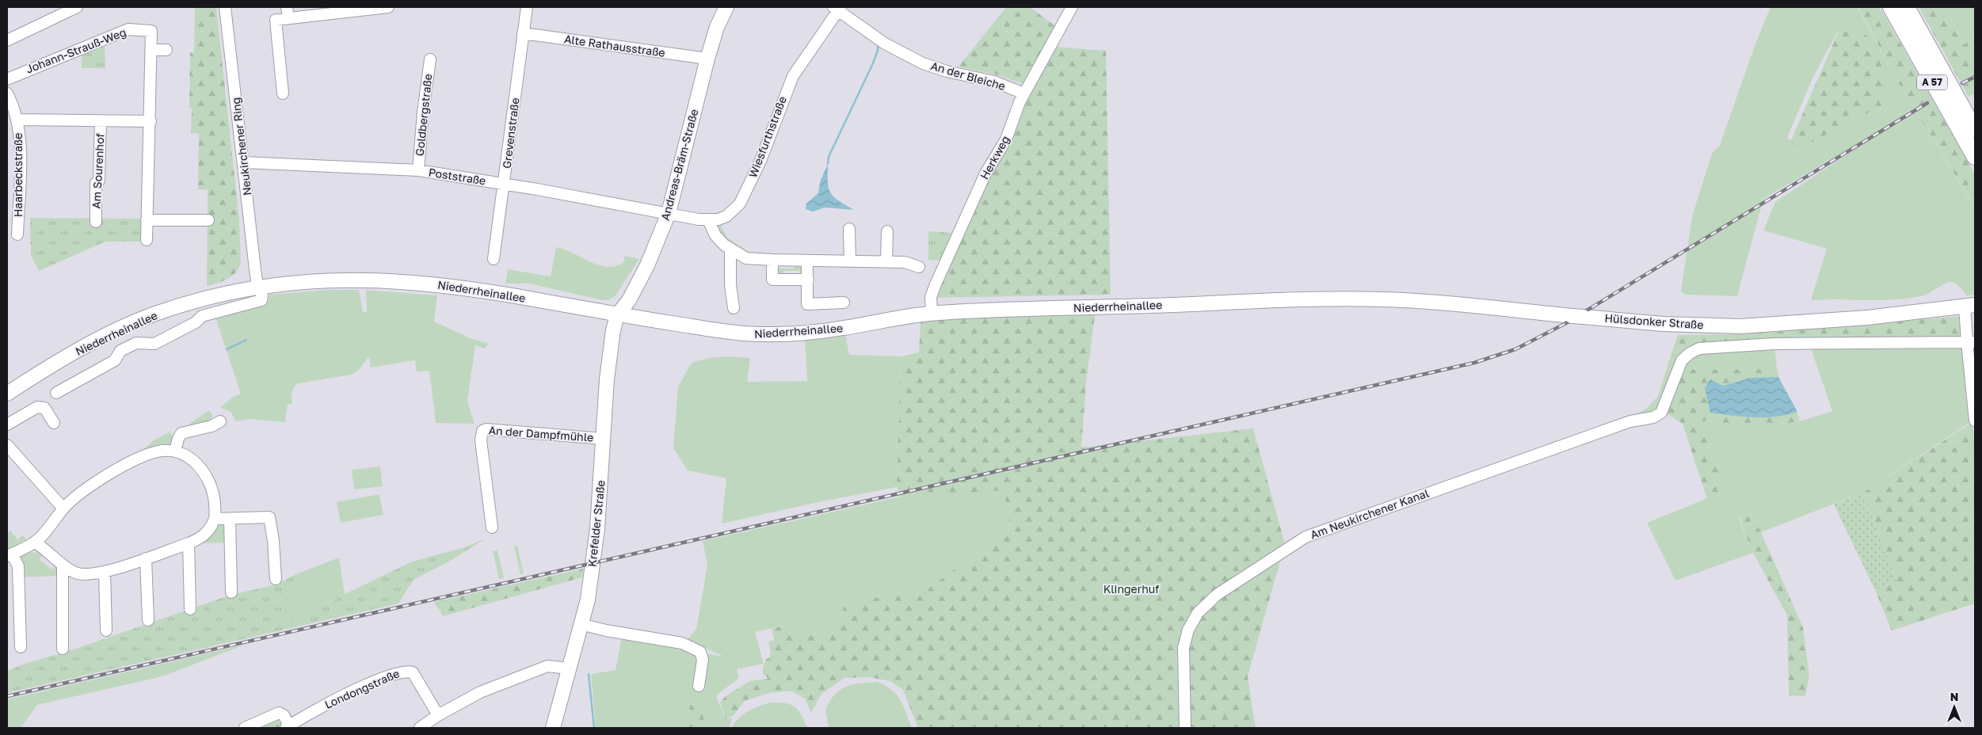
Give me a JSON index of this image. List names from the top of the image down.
{
  "streets": {
    "highway": ["A 57"],
    "main road": [
      "Andreas-Bräm-Straße",
      "Niederrheinallee",
      "Hülsdonker Straße",
      "Krefelder Straße"
    ],
    "street": [
      "Alte Rathausstraße",
      "Johann-Strauß-Weg",
      "An der Bleiche",
      "Goldbergstraße",
      "Grevenstraße",
      "Wiesfurthstraße",
      "Neukirchener Ring",
      "Herkweg",
      "Am Sourenhof",
      "Haarbeckstraße",
      "Poststraße",
      "An der Dampfmühle",
      "Am Neukirchener Kanal",
      "Londongstraße"
    ]
  },
  "crossings": [
    ["Alte Rathausstraße", "Grevenstraße"],
    ["Alte Rathausstraße", "Andreas-Bräm-Straße"],
    ["Johann-Strauß-Weg", "Am Sourenhof"],
    ["An der Bleiche", "Wiesfurthstraße"],
    ["An der Bleiche", "Herkweg"],
    ["Goldbergstraße", "Poststraße"],
    ["Grevenstraße", "Poststraße"],
    ["Wiesfurthstraße", "Andreas-Bräm-Straße"],
    ["Wiesfurthstraße", "Poststraße"],
    ["Neukirchener Ring", "Poststraße"],
    ["Neukirchener Ring", "Niederrheinallee"],
    ["Herkweg", "Niederrheinallee"],
    ["Andreas-Bräm-Straße", "Poststraße"],
    ["Andreas-Bräm-Straße", "Niederrheinallee"],
    ["Andreas-Bräm-Straße", "Krefelder Straße"],
    ["Am Sourenhof", "Haarbeckstraße"],
    ["Niederrheinallee", "Hülsdonker Straße"],
    ["Niederrheinallee", "Krefelder Straße"],
    ["Hülsdonker Straße", "Am Neukirchener Kanal"],
    ["An der Dampfmühle", "Krefelder Straße"]
  ],
  "parks": ["Klingerhuf"],
  "north": "top"
}
